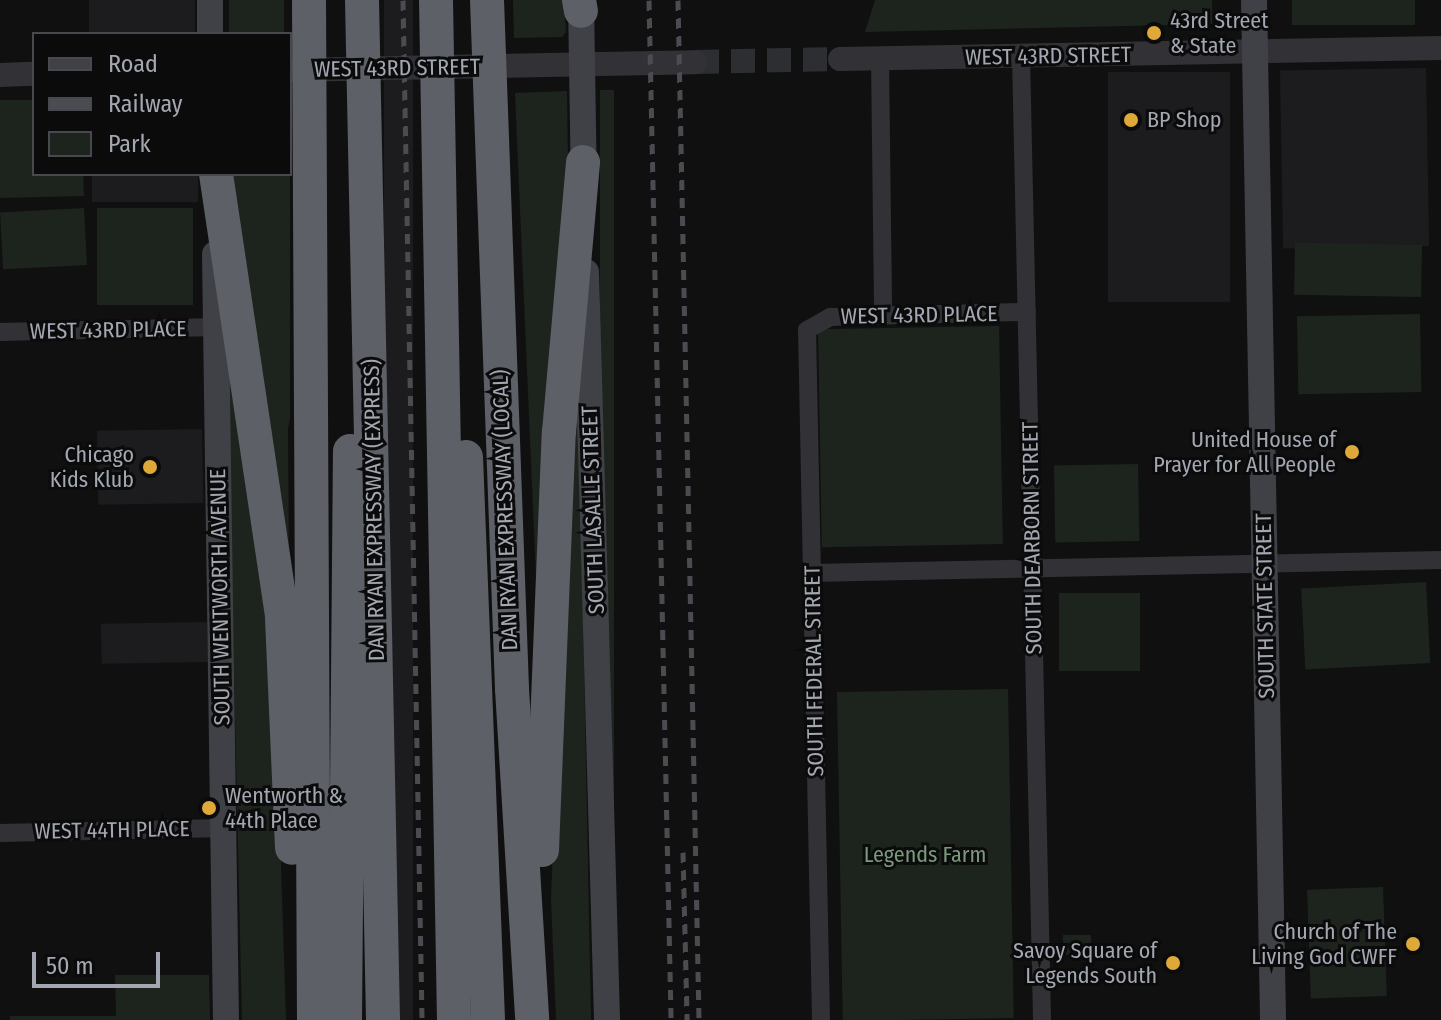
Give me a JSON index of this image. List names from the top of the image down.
{
  "streets": {
    "highway": ["DAN RYAN EXPRESSWAY (EXPRESS)", "DAN RYAN EXPRESSWAY (LOCAL)"],
    "main road": ["SOUTH LASALLE STREET", "SOUTH WENTWORTH AVENUE", "SOUTH STATE STREET"],
    "street": [
      "WEST 43RD STREET",
      "WEST 43RD PLACE",
      "SOUTH DEARBORN STREET",
      "SOUTH FEDERAL STREET",
      "WEST 44TH PLACE"
    ]
  },
  "crossings": [
    ["WEST 43RD STREET", "SOUTH LASALLE STREET"],
    ["WEST 43RD STREET", "SOUTH DEARBORN STREET"],
    ["WEST 43RD STREET", "SOUTH STATE STREET"],
    ["WEST 43RD PLACE", "SOUTH DEARBORN STREET"],
    ["WEST 43RD PLACE", "SOUTH WENTWORTH AVENUE"],
    ["WEST 43RD PLACE", "SOUTH FEDERAL STREET"],
    ["SOUTH WENTWORTH AVENUE", "WEST 44TH PLACE"]
  ],
  "parks": ["Legends Farm"],
  "places": [
    "43rd Street & State",
    "BP Shop",
    "United House of Prayer for All People",
    "Chicago Kids Klub",
    "Wentworth & 44th Place",
    "Church of The Living God CWFF",
    "Savoy Square of Legends South"
  ],
  "legend": ["Road", "Railway", "Park"],
  "scale_bar": "50 m"
}
